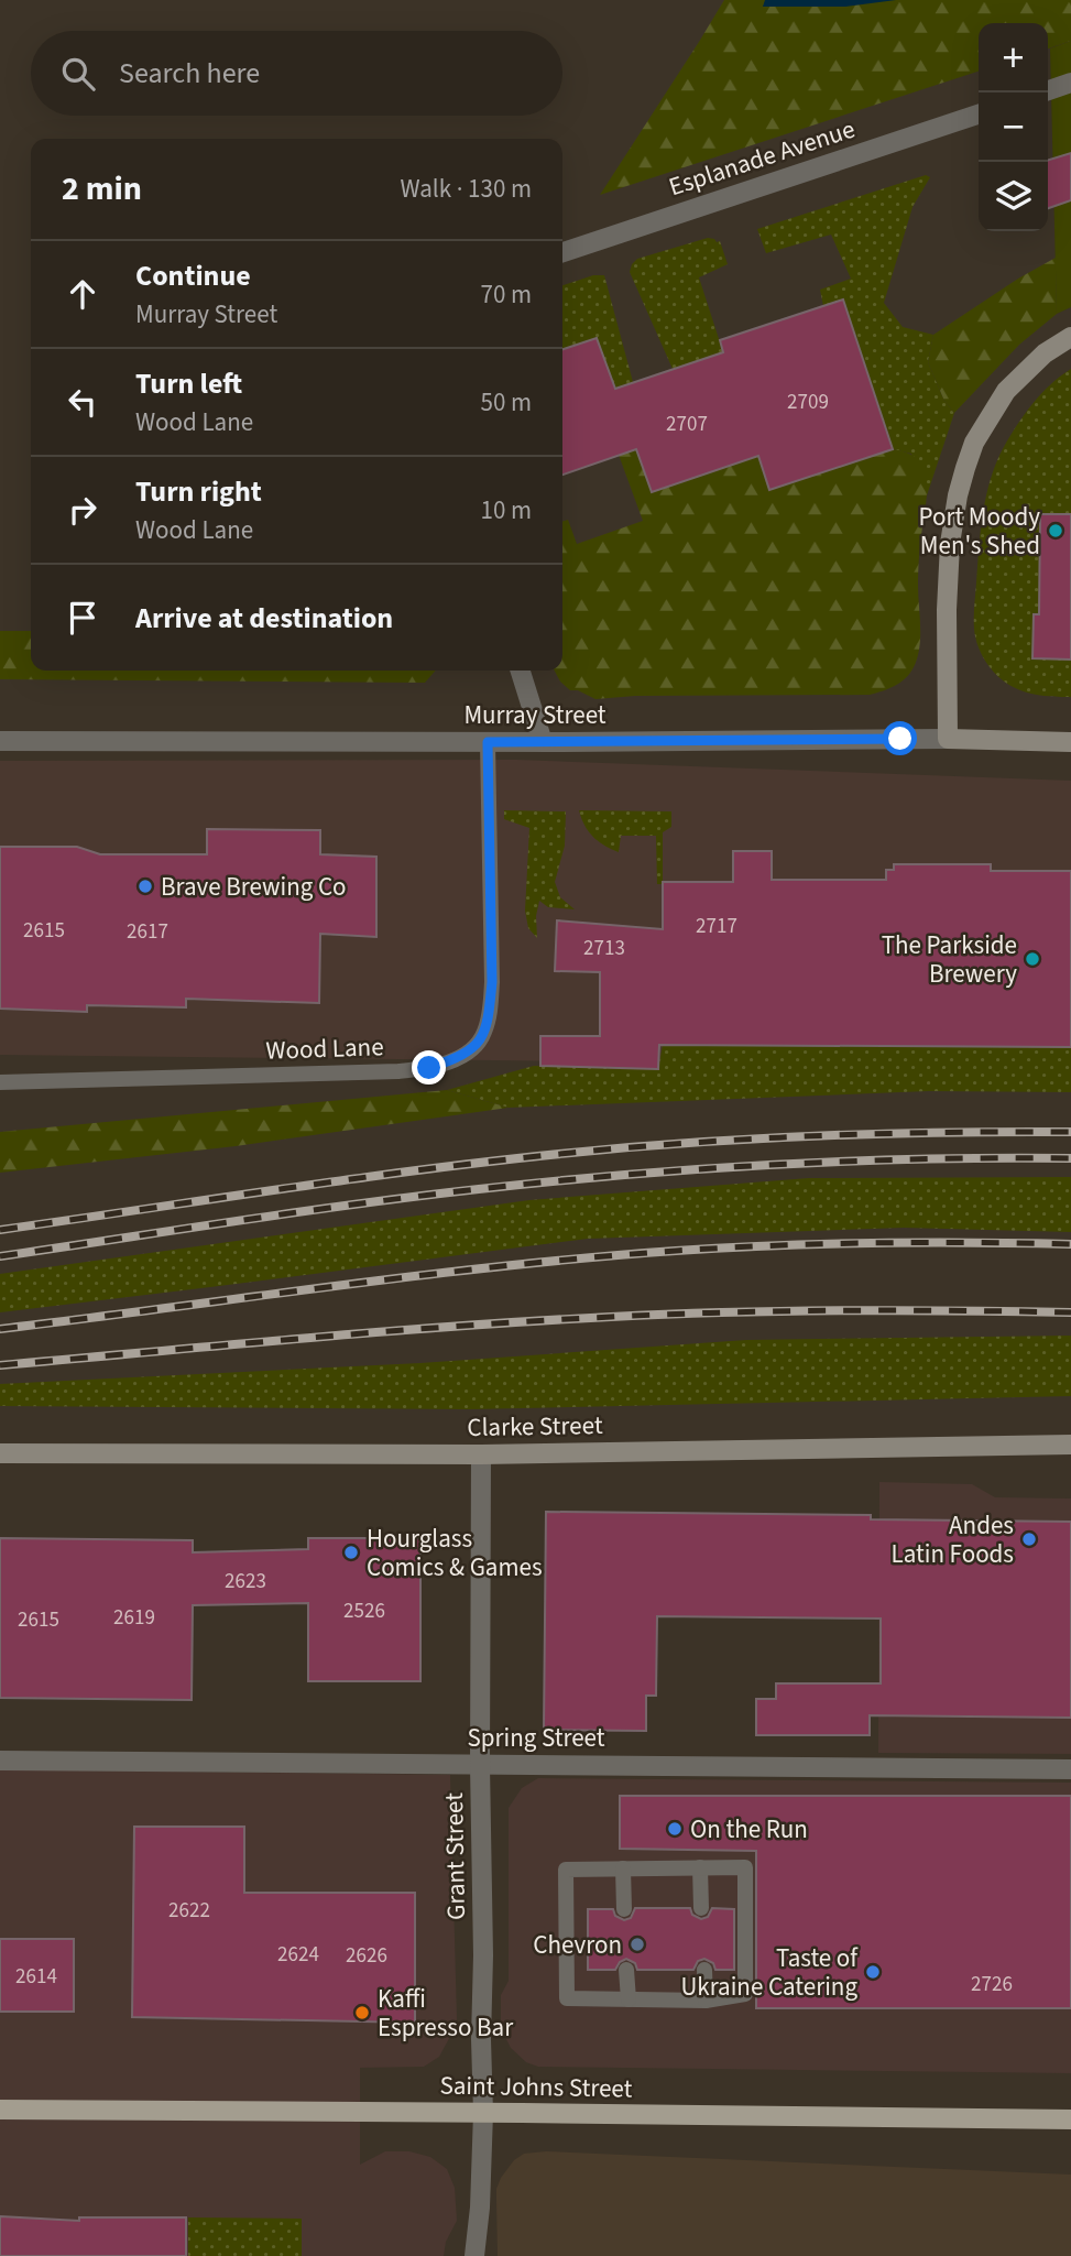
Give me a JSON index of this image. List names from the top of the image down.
{
  "streets": {
    "main road": ["Murray Street", "Clarke Street", "Saint Johns Street"],
    "street": ["Esplanade Avenue", "Spring Street", "Grant Street"],
    "lane": ["Wood Lane"]
  },
  "crossings": [
    ["Murray Street", "Wood Lane"],
    ["Clarke Street", "Grant Street"],
    ["Spring Street", "Grant Street"],
    ["Grant Street", "Saint Johns Street"]
  ],
  "places": [
    "Port Moody Men's Shed",
    "Brave Brewing Co",
    "The Parkside Brewery",
    "Andes Latin Foods",
    "Hourglass Comics & Games",
    "On the Run",
    "Chevron",
    "Taste of Ukraine Catering",
    "Kaffi Espresso Bar"
  ],
  "house_numbers": [
    "2709",
    "2707",
    "2717",
    "2615",
    "2617",
    "2713",
    "2623",
    "2526",
    "2619",
    "2615",
    "2622",
    "2624",
    "2626",
    "2614",
    "2726"
  ],
  "page": {
    "map_buttons": ["+", "−"],
    "search": "Search here",
    "heading": ["2 min", "Walk · 130 m"],
    "list": [
      ["Continue", "Murray Street", "70 m"],
      ["Turn left", "Wood Lane", "50 m"],
      ["Turn right", "Wood Lane", "10 m"],
      "Arrive at destination"
    ]
  }
}
